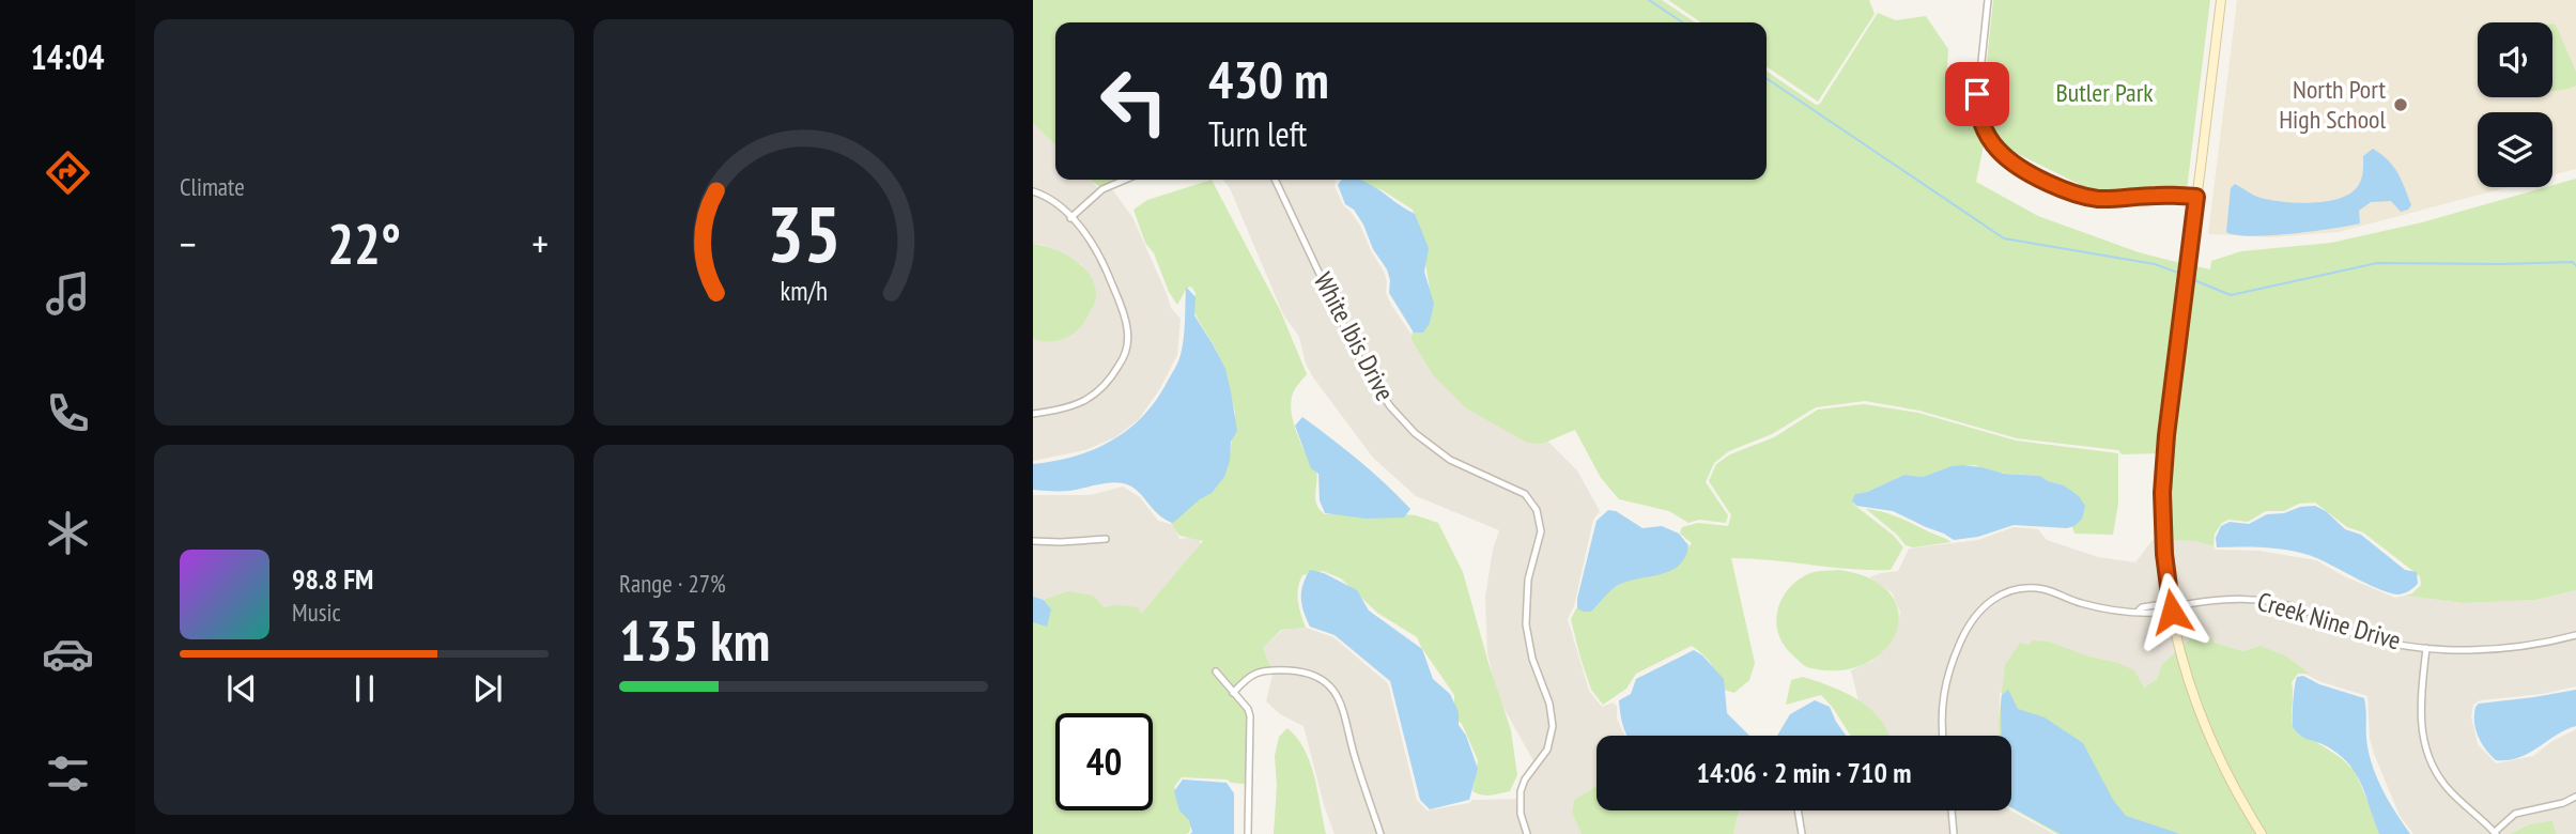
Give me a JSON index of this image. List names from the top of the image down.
{
  "streets": {
    "street": ["White Ibis Drive", "Creek Nine Drive"]
  },
  "parks": ["Butler Park"],
  "places": ["North Port High School"],
  "page": {
    "tabs": "14:04",
    "tile": [
      "Climate",
      ["Range · 27%", "135 km"]
    ],
    "turn": ["430 m", "Turn left"],
    "heat": ["−", "22°", "+"],
    "song": ["98.8 FM", "Music"],
    "limit": "40",
    "trip": "14:06 · 2 min · 710 m",
    "gauge": ["35", "km/h"]
  }
}
